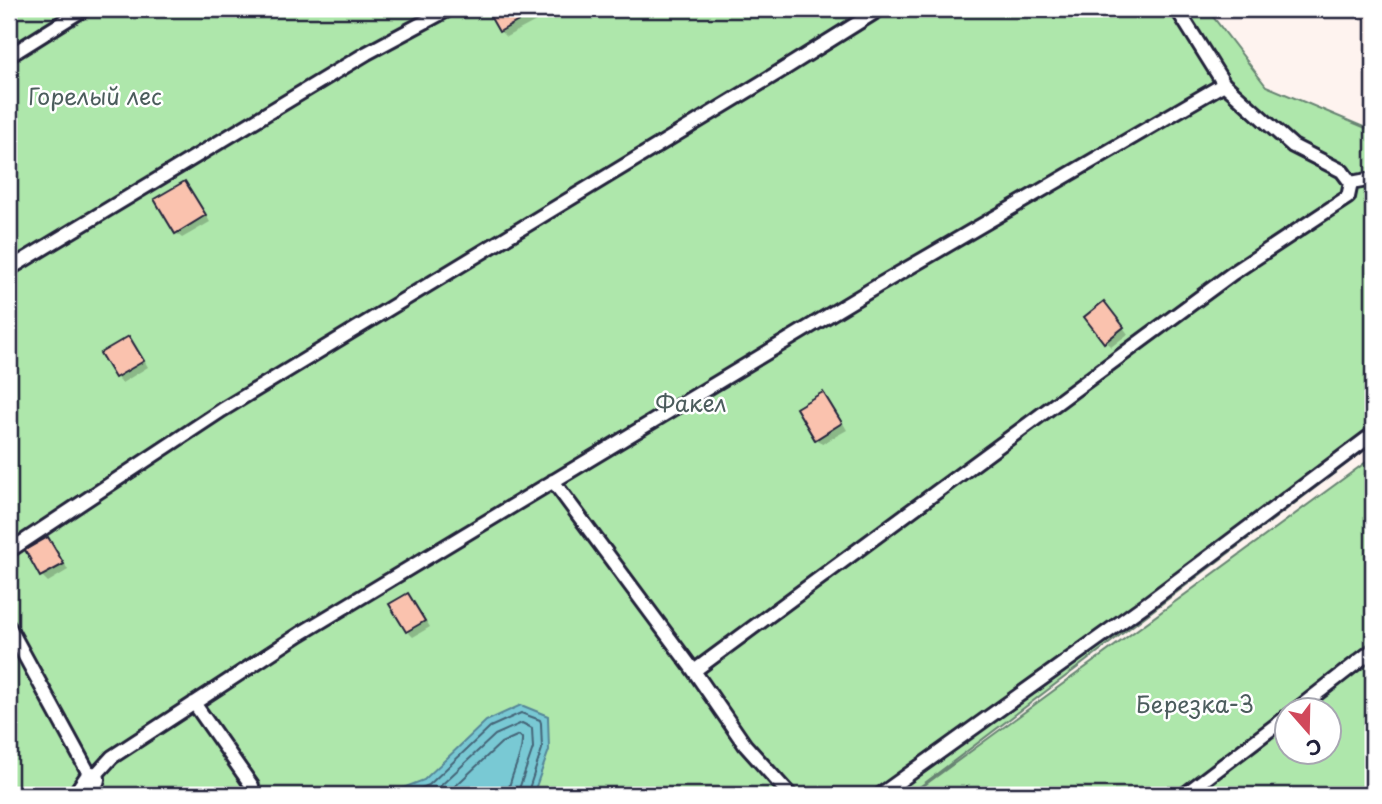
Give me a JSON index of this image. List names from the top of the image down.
{
  "parks": ["Горелый лес", "Факел", "Березка-3"],
  "north": "bottom"
}
